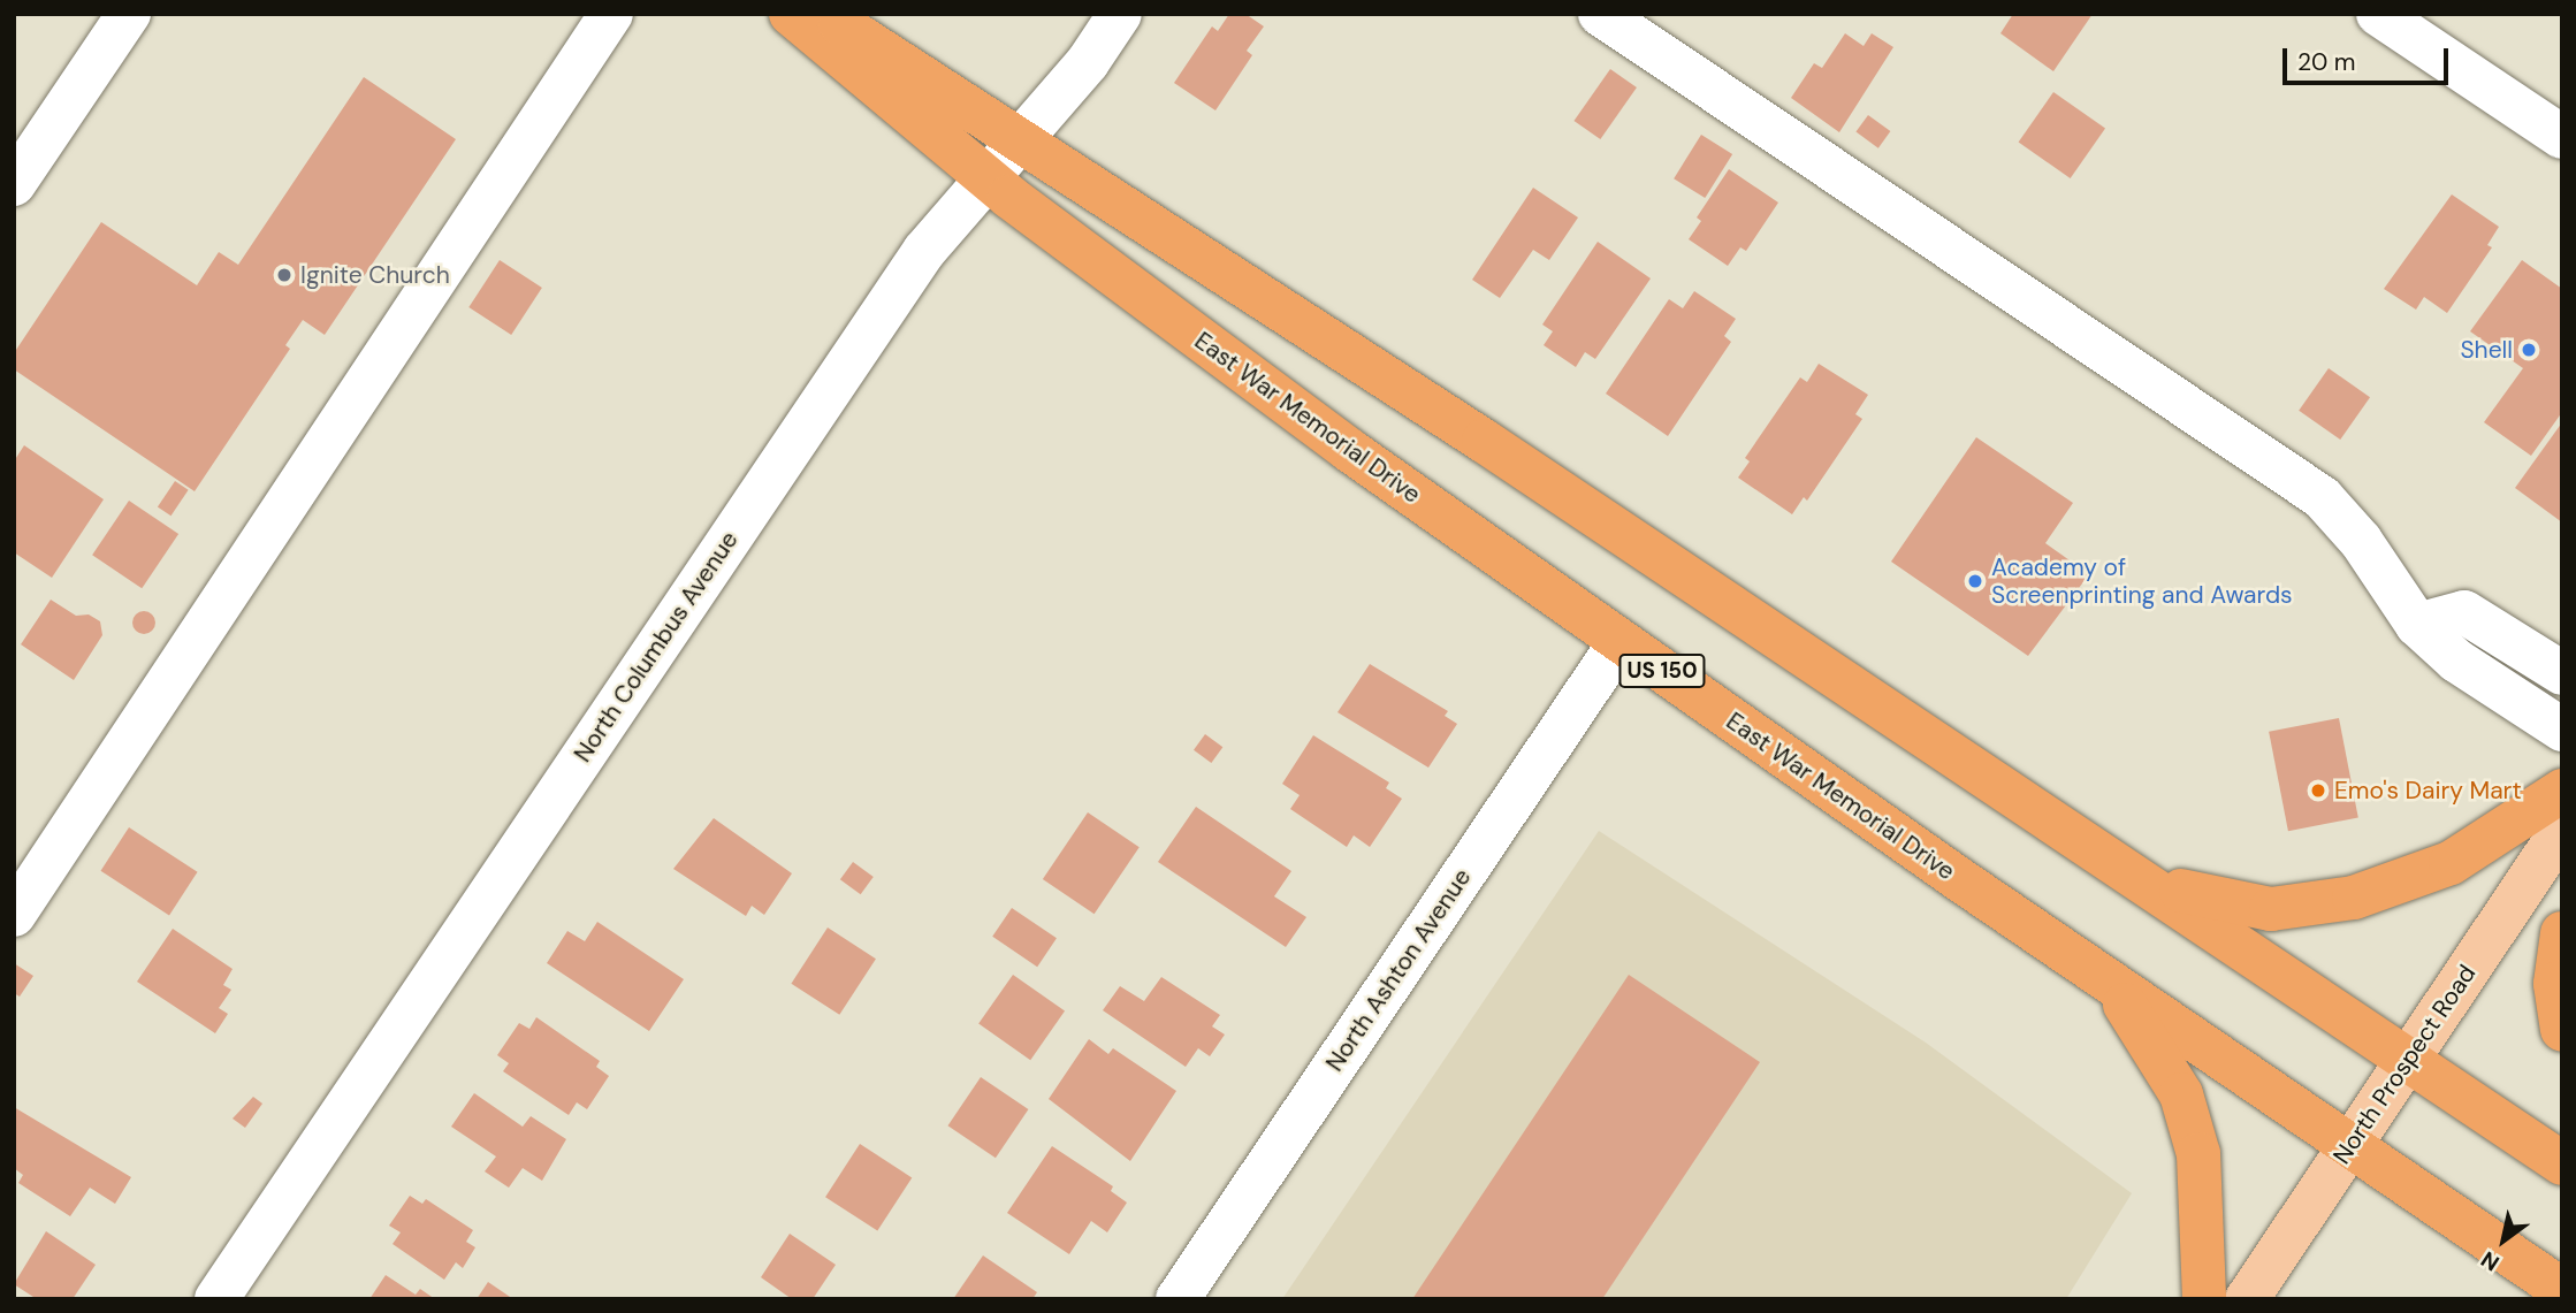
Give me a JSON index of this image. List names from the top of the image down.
{
  "streets": {
    "highway": ["East War Memorial Drive", "US 150"],
    "main road": ["North Prospect Road"],
    "street": ["North Columbus Avenue", "North Ashton Avenue"]
  },
  "crossings": [
    ["East War Memorial Drive", "North Columbus Avenue"],
    ["East War Memorial Drive", "North Ashton Avenue"],
    ["East War Memorial Drive", "North Prospect Road"]
  ],
  "places": [
    "Ignite Church",
    "Shell",
    "Academy of Screenprinting and Awards",
    "Emo's Dairy Mart"
  ],
  "scale_bar": "20 m",
  "north": "bottom left"
}
